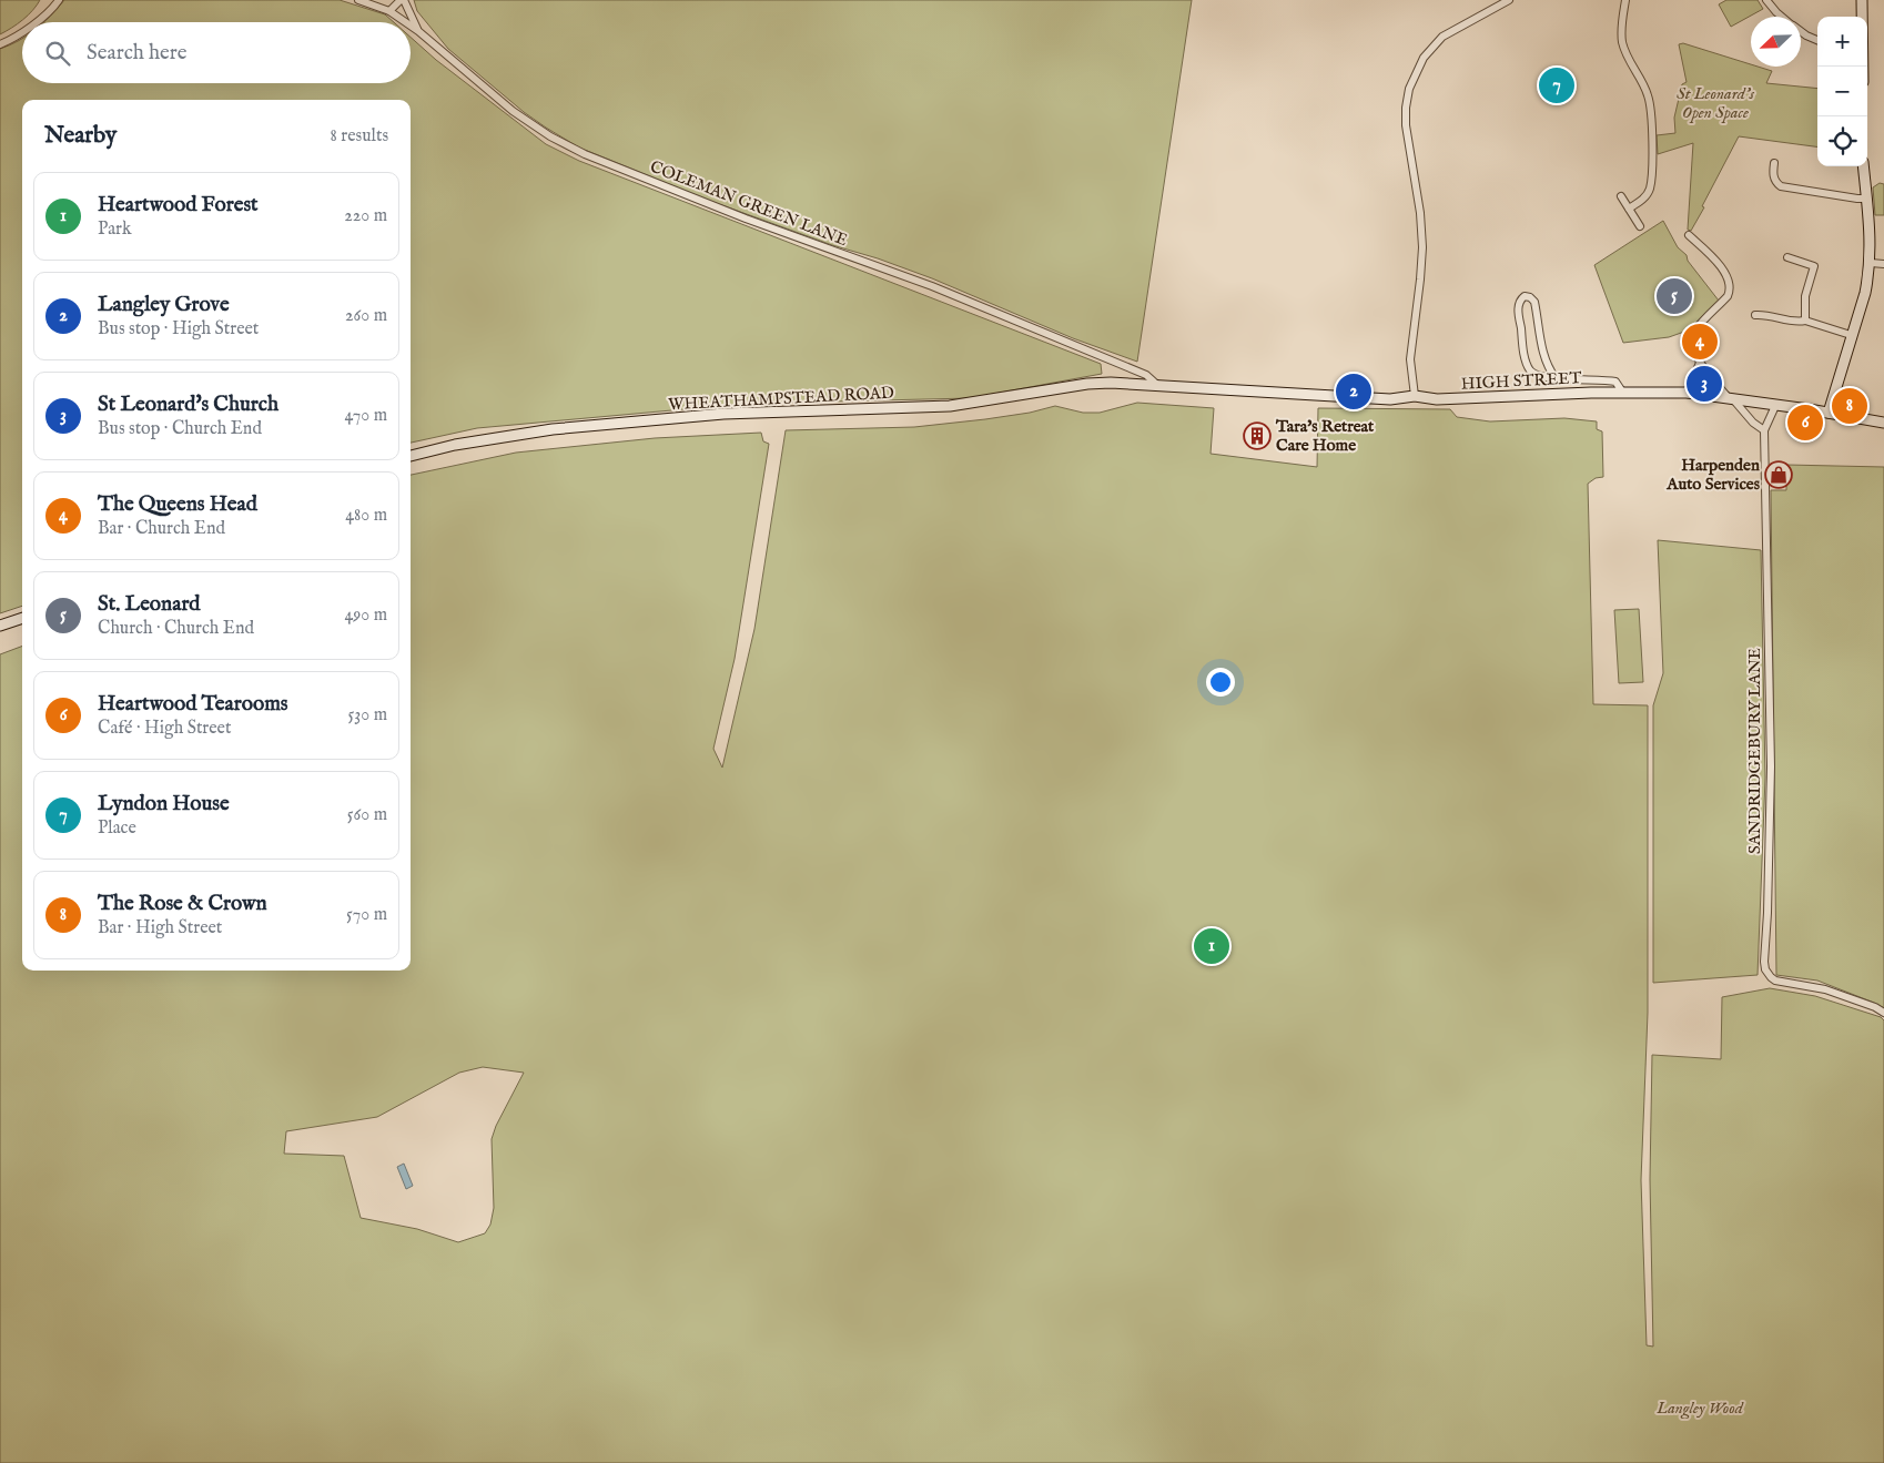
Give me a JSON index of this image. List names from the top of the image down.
{
  "streets": {
    "main road": ["HIGH STREET", "WHEATHAMPSTEAD ROAD"],
    "street": ["COLEMAN GREEN LANE", "SANDRIDGEBURY LANE"]
  },
  "crossings": [
    ["COLEMAN GREEN LANE", "HIGH STREET"],
    ["COLEMAN GREEN LANE", "WHEATHAMPSTEAD ROAD"],
    ["HIGH STREET", "WHEATHAMPSTEAD ROAD"],
    ["HIGH STREET", "SANDRIDGEBURY LANE"]
  ],
  "parks": ["St Leonard's Open Space", "Langley Wood"],
  "places": {
    "building": ["Tara's Retreat Care Home"],
    "shop": ["Harpenden Auto Services"]
  },
  "north": "bottom left",
  "page": {
    "map_buttons": ["+", "−"],
    "search": "Search here",
    "pins": [
      "7",
      "5",
      "4",
      "3",
      "2",
      "8",
      "6",
      "1"
    ],
    "heading": ["Nearby", "8 results"],
    "list": [
      {
        "mark": "1",
        "name": "Heartwood Forest",
        "note": "Park",
        "value": "220 m"
      },
      {
        "mark": "2",
        "name": "Langley Grove",
        "note": "Bus stop · High Street",
        "value": "260 m"
      },
      {
        "mark": "3",
        "name": "St Leonard's Church",
        "note": "Bus stop · Church End",
        "value": "470 m"
      },
      {
        "mark": "4",
        "name": "The Queens Head",
        "note": "Bar · Church End",
        "value": "480 m"
      },
      {
        "mark": "5",
        "name": "St. Leonard",
        "note": "Church · Church End",
        "value": "490 m"
      },
      {
        "mark": "6",
        "name": "Heartwood Tearooms",
        "note": "Café · High Street",
        "value": "530 m"
      },
      {
        "mark": "7",
        "name": "Lyndon House",
        "note": "Place",
        "value": "560 m"
      },
      {
        "mark": "8",
        "name": "The Rose & Crown",
        "note": "Bar · High Street",
        "value": "570 m"
      }
    ]
  }
}
